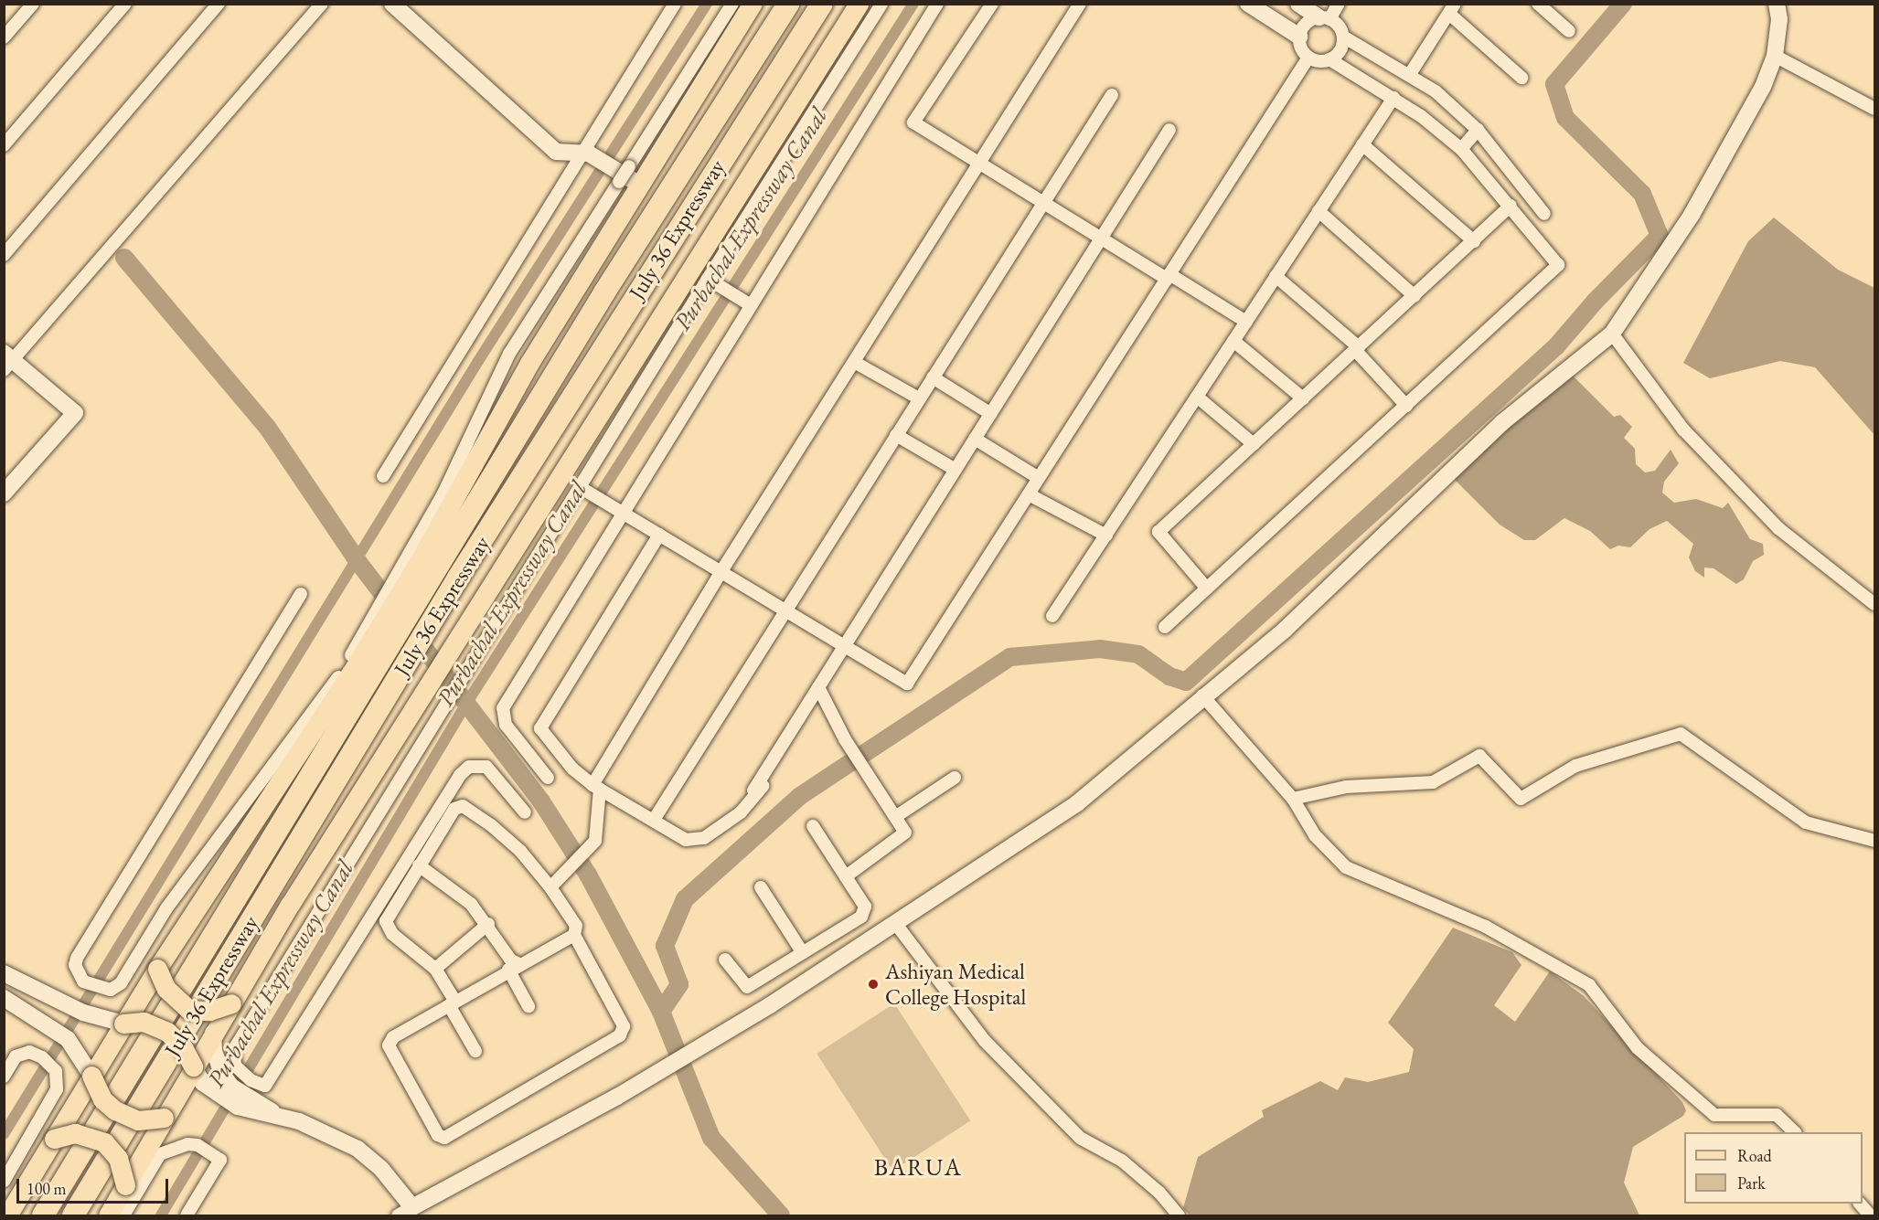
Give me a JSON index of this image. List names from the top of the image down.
{
  "streets": {
    "highway": ["July 36 Expressway"]
  },
  "districts": ["BARUA"],
  "water": ["Purbachal Expressway Canal"],
  "places": ["Ashiyan Medical College Hospital"],
  "legend": ["Road", "Park"],
  "scale_bar": "100 m"
}
